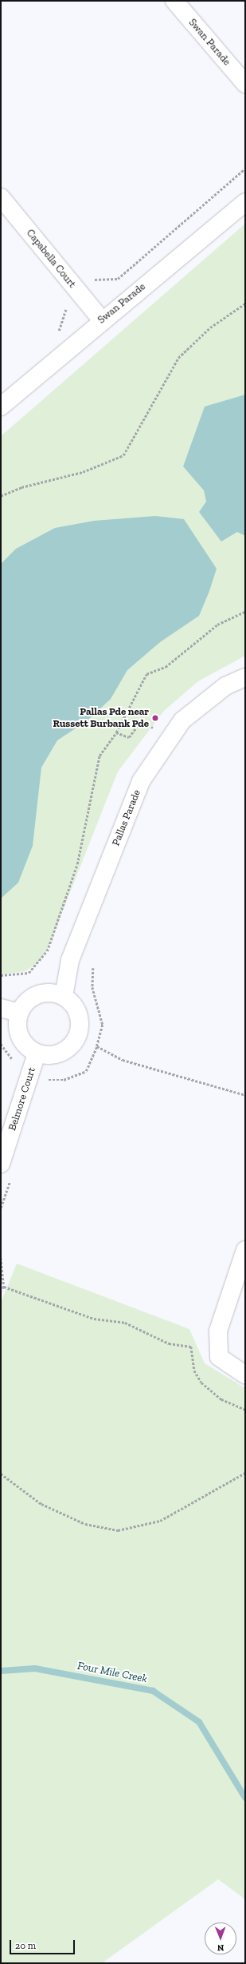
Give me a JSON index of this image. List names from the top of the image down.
{
  "streets": {
    "street": [
      "Swan Parade",
      "Capabella Court",
      "Pallas Parade",
      "Belmore Court"
    ]
  },
  "crossings": [
    ["Swan Parade", "Capabella Court"],
    ["Pallas Parade", "Belmore Court"]
  ],
  "water": ["Four Mile Creek"],
  "places": ["Pallas Pde near Russett Burbank Pde"],
  "scale_bar": "20 m",
  "north": "bottom"
}
